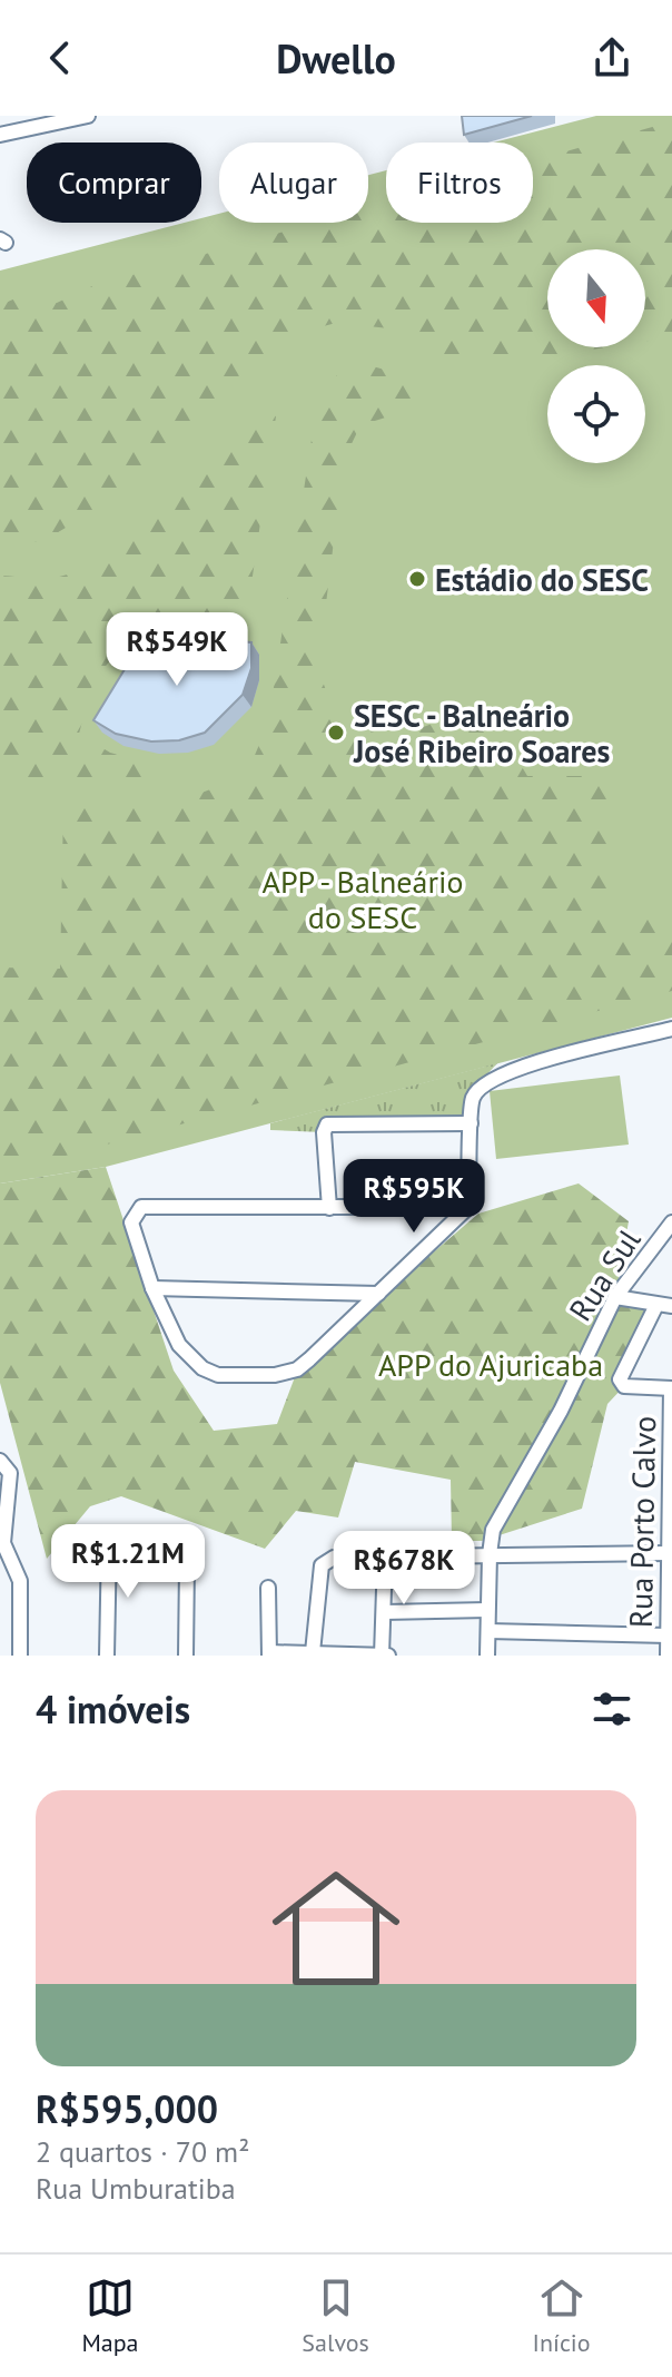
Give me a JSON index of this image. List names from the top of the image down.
{
  "streets": {
    "street": ["Rua Sul", "Rua Porto Calvo"]
  },
  "parks": ["APP - Balneário do SESC", "APP do Ajuricaba"],
  "places": ["Estádio do SESC", "SESC - Balneário José Ribeiro Soares"],
  "north": "bottom",
  "page": {
    "header": "Dwello",
    "chip": ["Comprar", "Alugar", "Filtros"],
    "price": [
      "R$549K",
      "R$595K",
      "R$1.21M",
      "R$678K"
    ],
    "heading": "4 imóveis",
    "list": [
      {
        "name": "R$595,000",
        "note": "2 quartos · 70 m² · Rua Umburatiba"
      }
    ],
    "tabs": ["Mapa", "Salvos", "Início"]
  }
}
